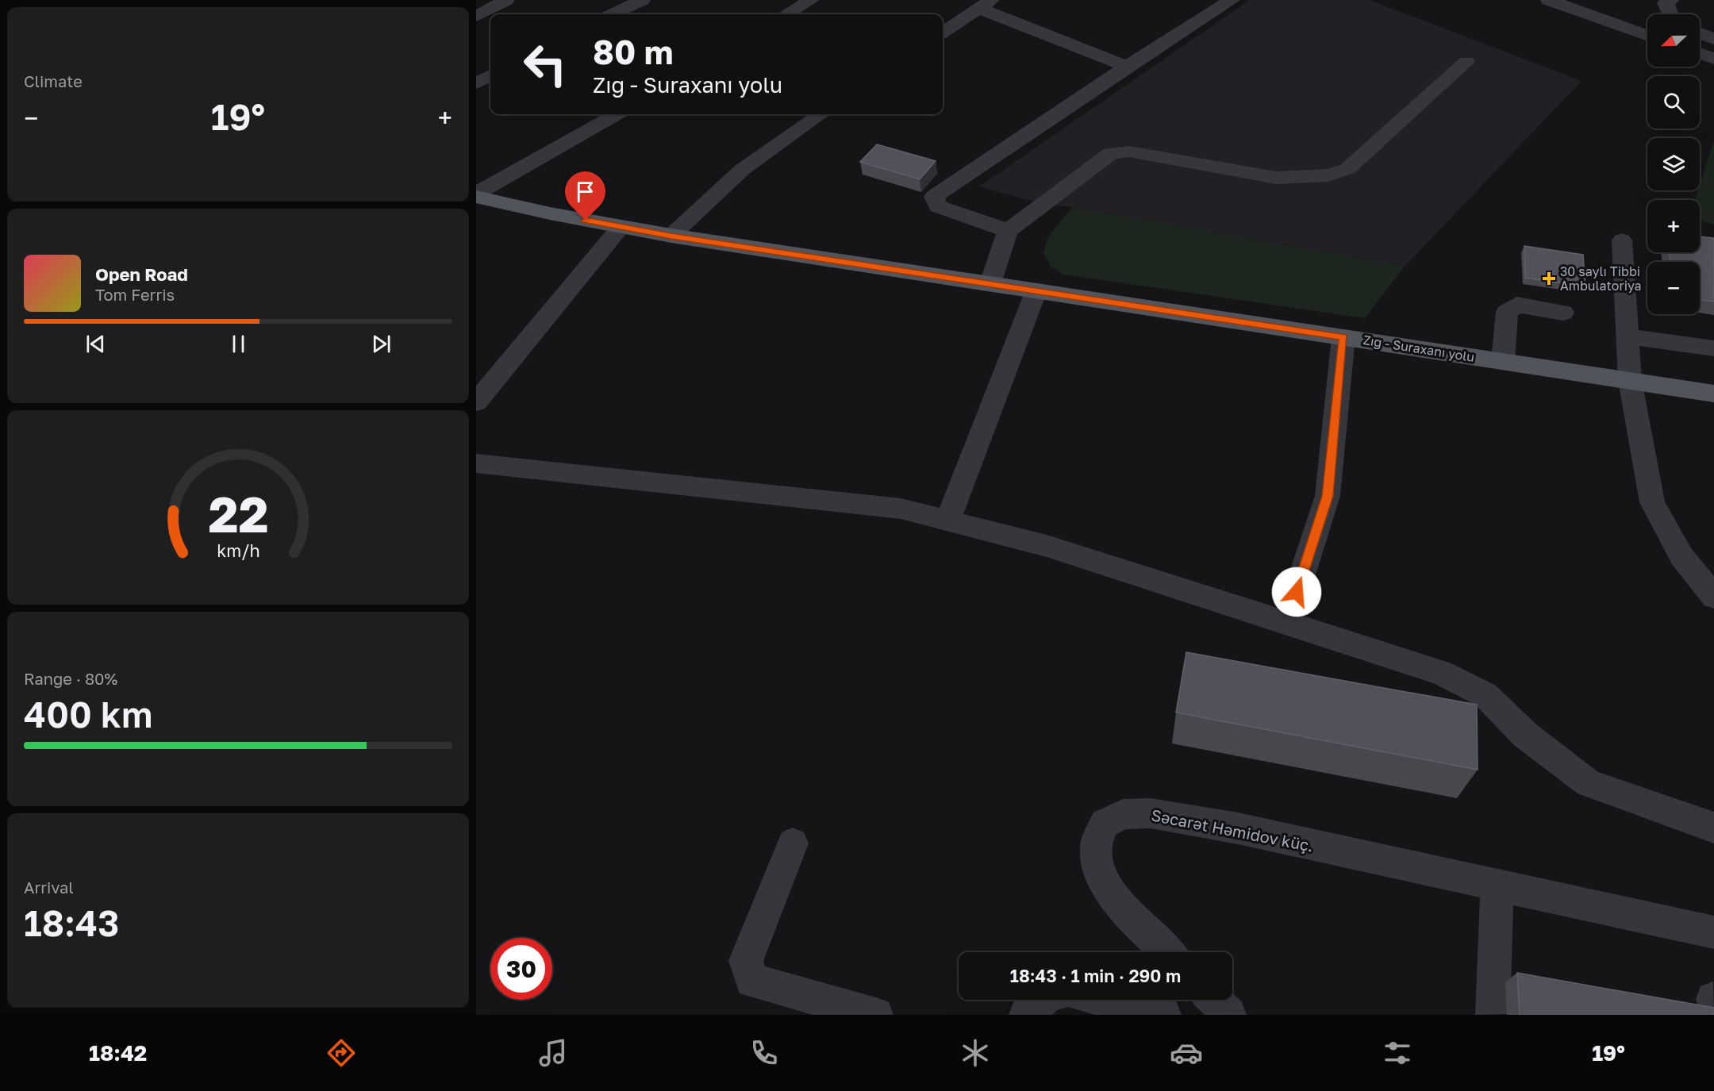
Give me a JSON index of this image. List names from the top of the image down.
{
  "streets": {
    "main road": ["Zığ - Suraxanı yolu"],
    "street": ["Səcarət Həmidov küç."]
  },
  "places": {
    "health": ["30 saylı Tibbi Ambulatoriya"]
  },
  "north": "left",
  "page": {
    "tile": [
      "Climate",
      ["Range · 80%", "400 km"],
      ["Arrival", "18:43"]
    ],
    "map_buttons": ["+", "−"],
    "turn": ["80 m", "Zığ - Suraxanı yolu"],
    "heat": ["−", "19°", "+"],
    "song": ["Open Road", "Tom Ferris"],
    "limit": "30",
    "trip": "18:43 · 1 min · 290 m",
    "tabs": ["18:42", "19°"],
    "gauge": ["22", "km/h"]
  }
}
